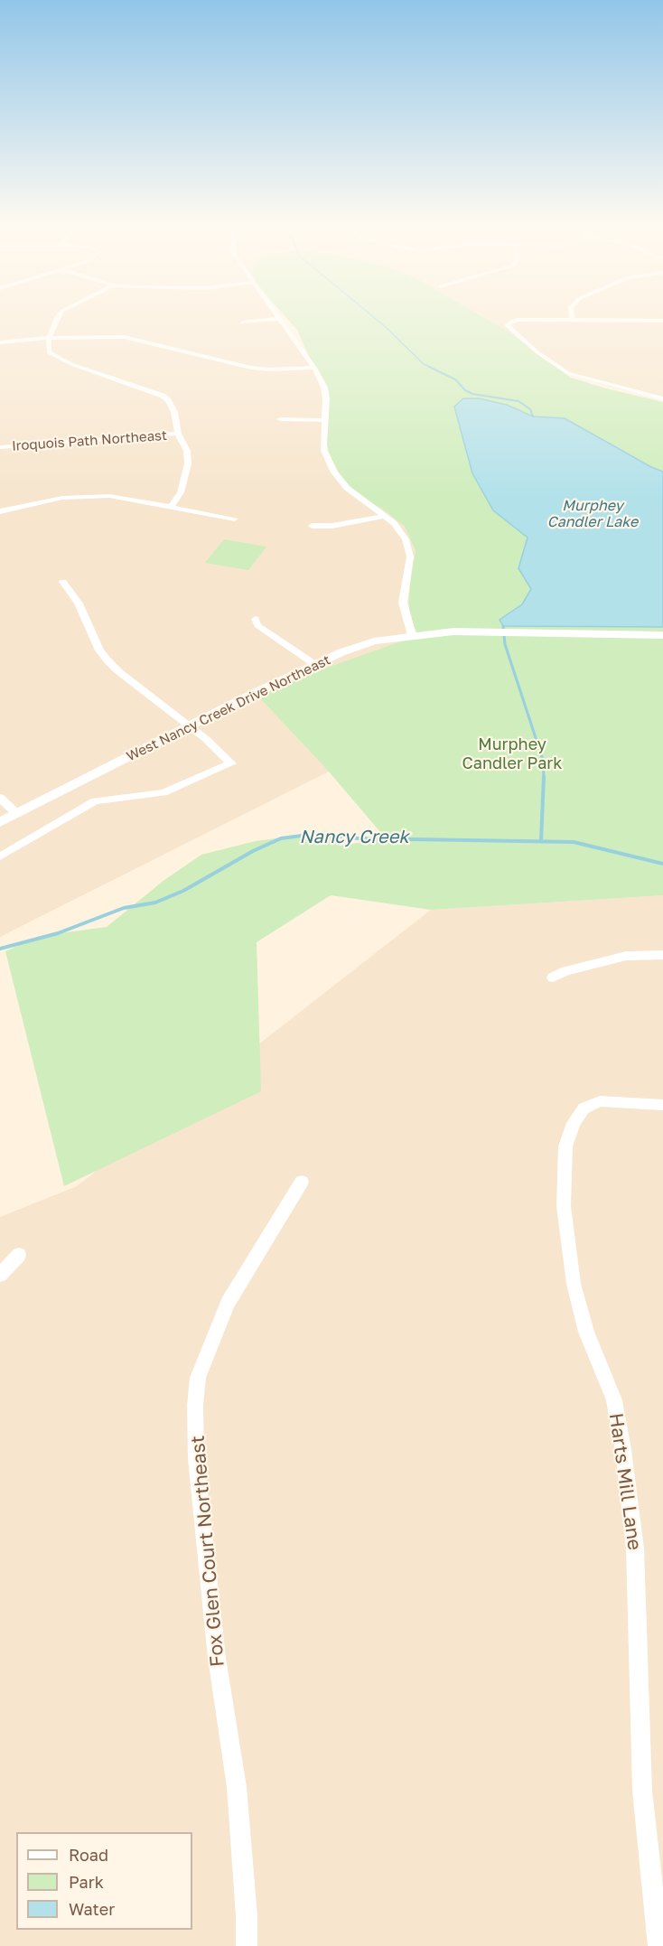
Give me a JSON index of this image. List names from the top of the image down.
{
  "streets": {
    "street": [
      "Iroquois Path Northeast",
      "West Nancy Creek Drive Northeast",
      "Harts Mill Lane",
      "Fox Glen Court Northeast"
    ]
  },
  "water": ["Murphey Candler Lake", "Nancy Creek"],
  "parks": ["Murphey Candler Park"],
  "legend": ["Road", "Park", "Water"]
}
